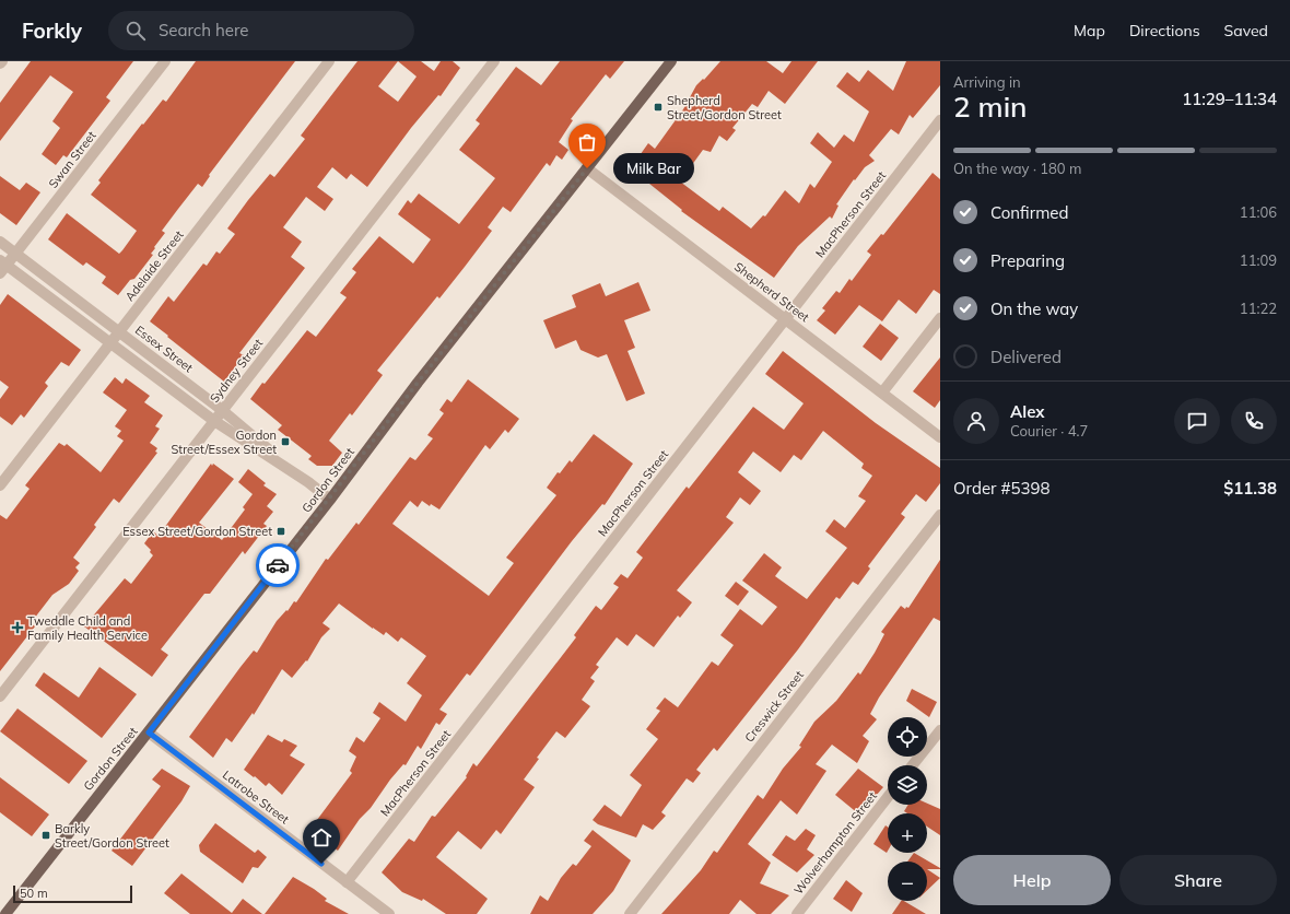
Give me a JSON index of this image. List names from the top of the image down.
{
  "streets": {
    "main road": ["Gordon Street"],
    "street": [
      "Swan Street",
      "MacPherson Street",
      "Adelaide Street",
      "Shepherd Street",
      "Essex Street",
      "Sydney Street",
      "Creswick Street",
      "Latrobe Street",
      "Wolverhampton Street"
    ]
  },
  "crossings": [
    ["Swan Street", "Essex Street"],
    ["MacPherson Street", "Shepherd Street"],
    ["MacPherson Street", "Latrobe Street"],
    ["Adelaide Street", "Essex Street"],
    ["Shepherd Street", "Gordon Street"],
    ["Essex Street", "Sydney Street"],
    ["Essex Street", "Gordon Street"],
    ["Gordon Street", "Latrobe Street"]
  ],
  "places": {
    "transit": [
      "Shepherd Street/Gordon Street",
      "Gordon Street/Essex Street",
      "Essex Street/Gordon Street",
      "Barkly Street/Gordon Street"
    ],
    "other": ["Milk Bar"],
    "health": ["Tweddle Child and Family Health Service"]
  },
  "scale_bar": "50 m",
  "page": {
    "header": "Forkly",
    "search": "Search here",
    "nav": ["Map", "Directions", "Saved"],
    "heading": ["2 min", "Arriving in", "11:29–11:34"],
    "panel": [
      "Alex",
      "Courier · 4.7",
      "Order #5398",
      "$11.38"
    ],
    "bar": "On the way · 180 m",
    "bubble": "Milk Bar",
    "list": [
      ["Confirmed", "11:06"],
      ["Preparing", "11:09"],
      ["On the way", "11:22"],
      "Delivered"
    ],
    "map_buttons": ["+", "−"],
    "buttons": ["Help", "Share"],
    "scale": "50 m"
  }
}
